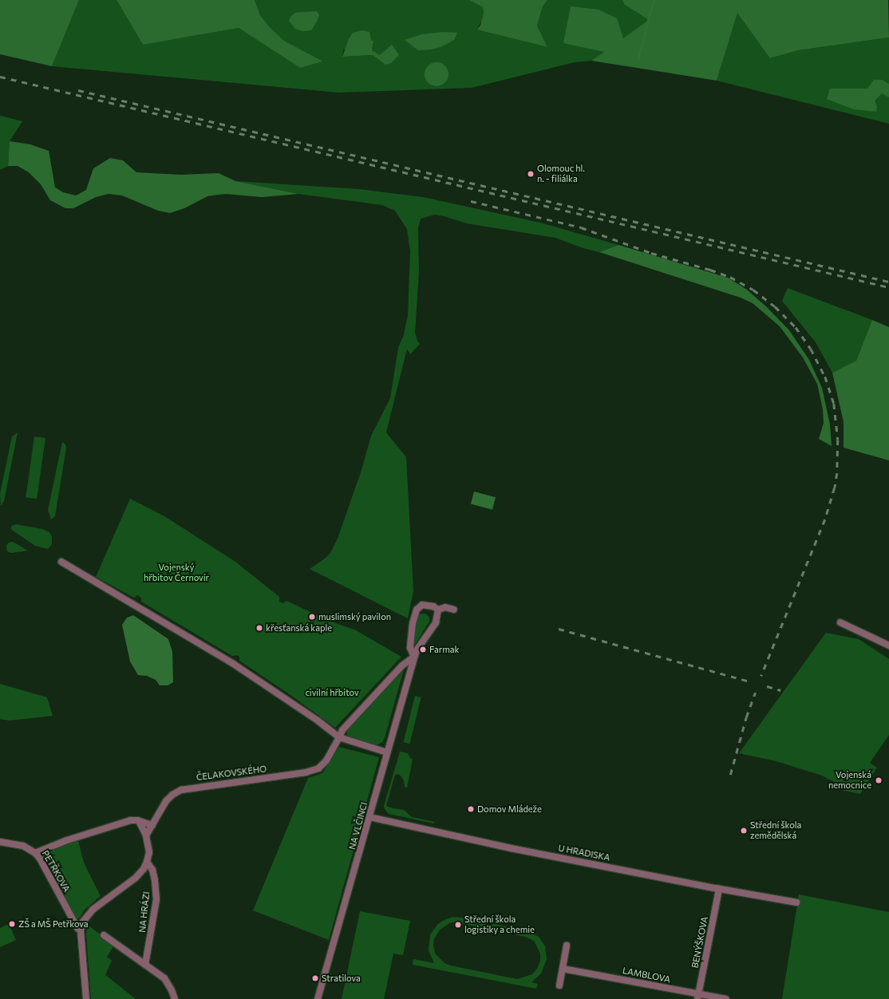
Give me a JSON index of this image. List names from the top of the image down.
{
  "streets": {
    "street": [
      "ČELAKOVSKÉHO",
      "NA VLČINCI",
      "U HRADISKA",
      "PETŘKOVA",
      "NA HRÁZI",
      "BENÝŠKOVA",
      "LAMBLOVA"
    ]
  },
  "crossings": [
    ["ČELAKOVSKÉHO", "NA VLČINCI"],
    ["NA VLČINCI", "U HRADISKA"],
    ["U HRADISKA", "BENÝŠKOVA"],
    ["BENÝŠKOVA", "LAMBLOVA"]
  ],
  "parks": ["Vojenský hřbitov Černovír", "civilní hřbitov"],
  "places": [
    "Olomouc hl. n. - filiálka",
    "muslimský pavilon",
    "křesťanská kaple",
    "Farmak",
    "Vojenská nemocnice",
    "Domov Mládeže",
    "Střední škola zemědělská",
    "ZŠ a MŠ Petřkova",
    "Střední škola logistiky a chemie",
    "Stratilova"
  ]
}
